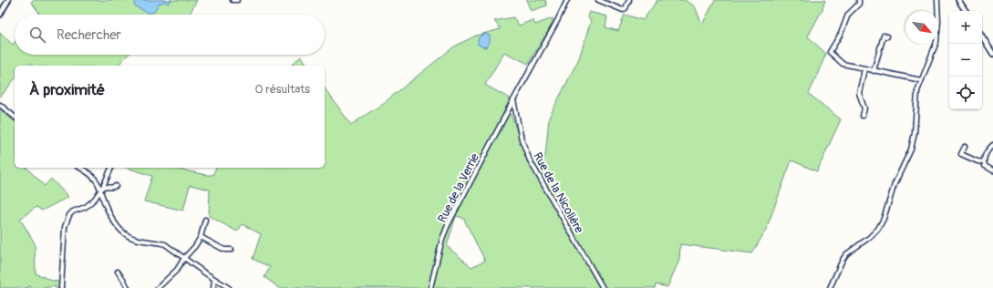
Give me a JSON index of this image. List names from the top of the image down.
{
  "streets": {
    "street": ["Rue de la Verrie", "Rue de la Nicolière"]
  },
  "crossings": [
    ["Rue de la Verrie", "Rue de la Nicolière"]
  ],
  "north": "bottom right",
  "page": {
    "map_buttons": ["+", "−"],
    "search": "Rechercher",
    "heading": ["À proximité", "0 résultats"]
  }
}
